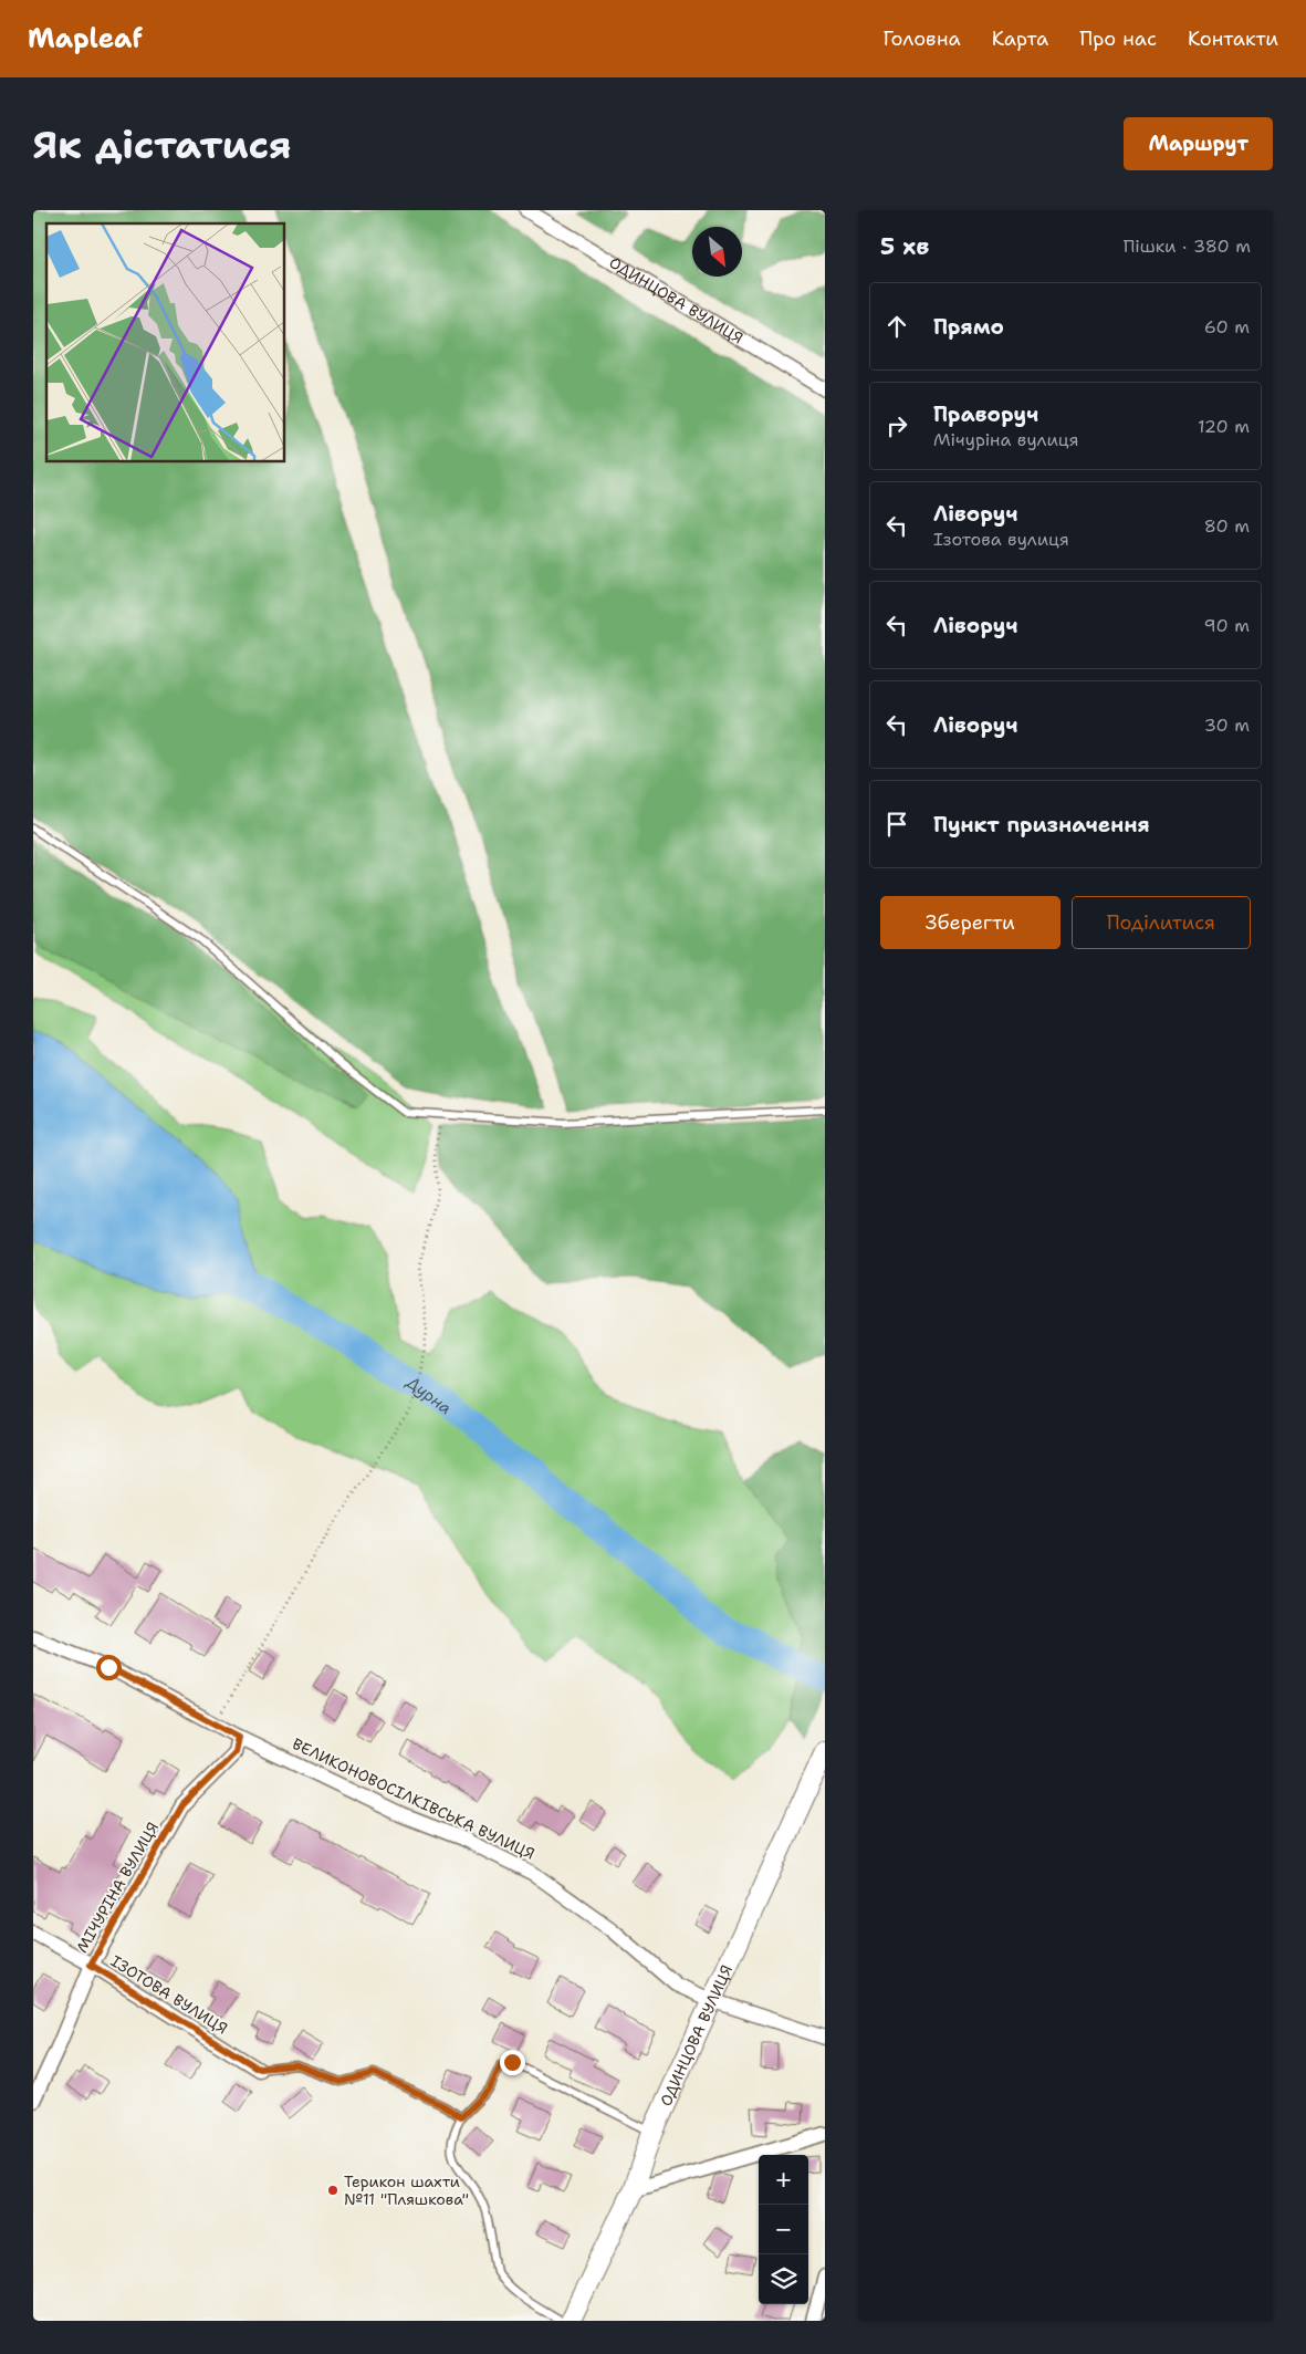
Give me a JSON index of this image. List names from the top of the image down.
{
  "streets": {
    "main road": ["ОДИНЦОВА ВУЛИЦЯ"],
    "street": ["ВЕЛИКОНОВОСІЛКІВСЬКА ВУЛИЦЯ", "МІЧУРІНА ВУЛИЦЯ", "ІЗОТОВА ВУЛИЦЯ"]
  },
  "crossings": [
    ["ОДИНЦОВА ВУЛИЦЯ", "ВЕЛИКОНОВОСІЛКІВСЬКА ВУЛИЦЯ"],
    ["ВЕЛИКОНОВОСІЛКІВСЬКА ВУЛИЦЯ", "МІЧУРІНА ВУЛИЦЯ"],
    ["МІЧУРІНА ВУЛИЦЯ", "ІЗОТОВА ВУЛИЦЯ"]
  ],
  "water": ["Дурна"],
  "places": ["Терикон шахти №11 \"Пляшкова\""],
  "north": "bottom right",
  "page": {
    "header": "Mapleaf",
    "nav": [
      "Головна",
      "Карта",
      "Про нас",
      "Контакти"
    ],
    "buttons": [
      "Маршрут",
      ["Зберегти", "Поділитися"]
    ],
    "title": "Як дістатися",
    "heading": ["5 хв", "Пішки · 380 m"],
    "list": [
      ["Прямо", "60 m"],
      ["Праворуч", "Мічуріна вулиця", "120 m"],
      ["Ліворуч", "Ізотова вулиця", "80 m"],
      ["Ліворуч", "90 m"],
      ["Ліворуч", "30 m"],
      "Пункт призначення"
    ],
    "map_buttons": ["+", "−"]
  }
}
